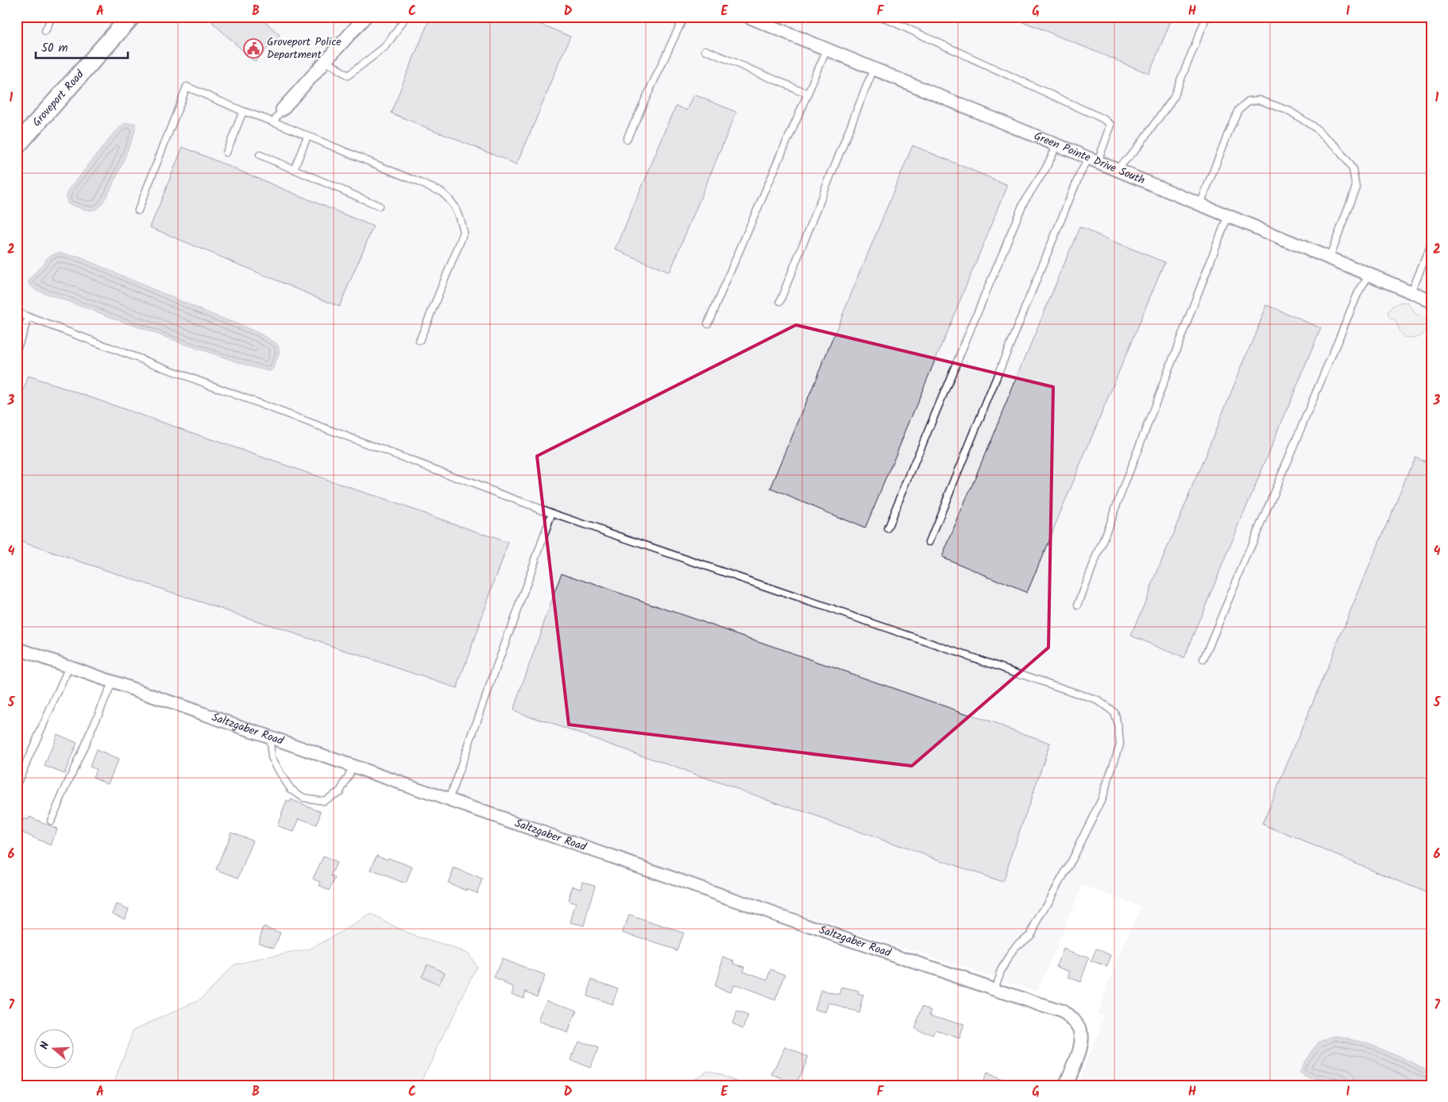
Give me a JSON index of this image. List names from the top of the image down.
{
  "streets": {
    "main road": ["Groveport Road"],
    "street": ["Green Pointe Drive South", "Saltzgaber Road"]
  },
  "places": {
    "public building": ["Groveport Police Department"]
  },
  "scale_bar": "50 m",
  "north": "left",
  "grid": {
    "columns": [
      "A",
      "B",
      "C",
      "D",
      "E",
      "F",
      "G",
      "H",
      "I"
    ],
    "rows": [
      "1",
      "2",
      "3",
      "4",
      "5",
      "6",
      "7"
    ]
  }
}
